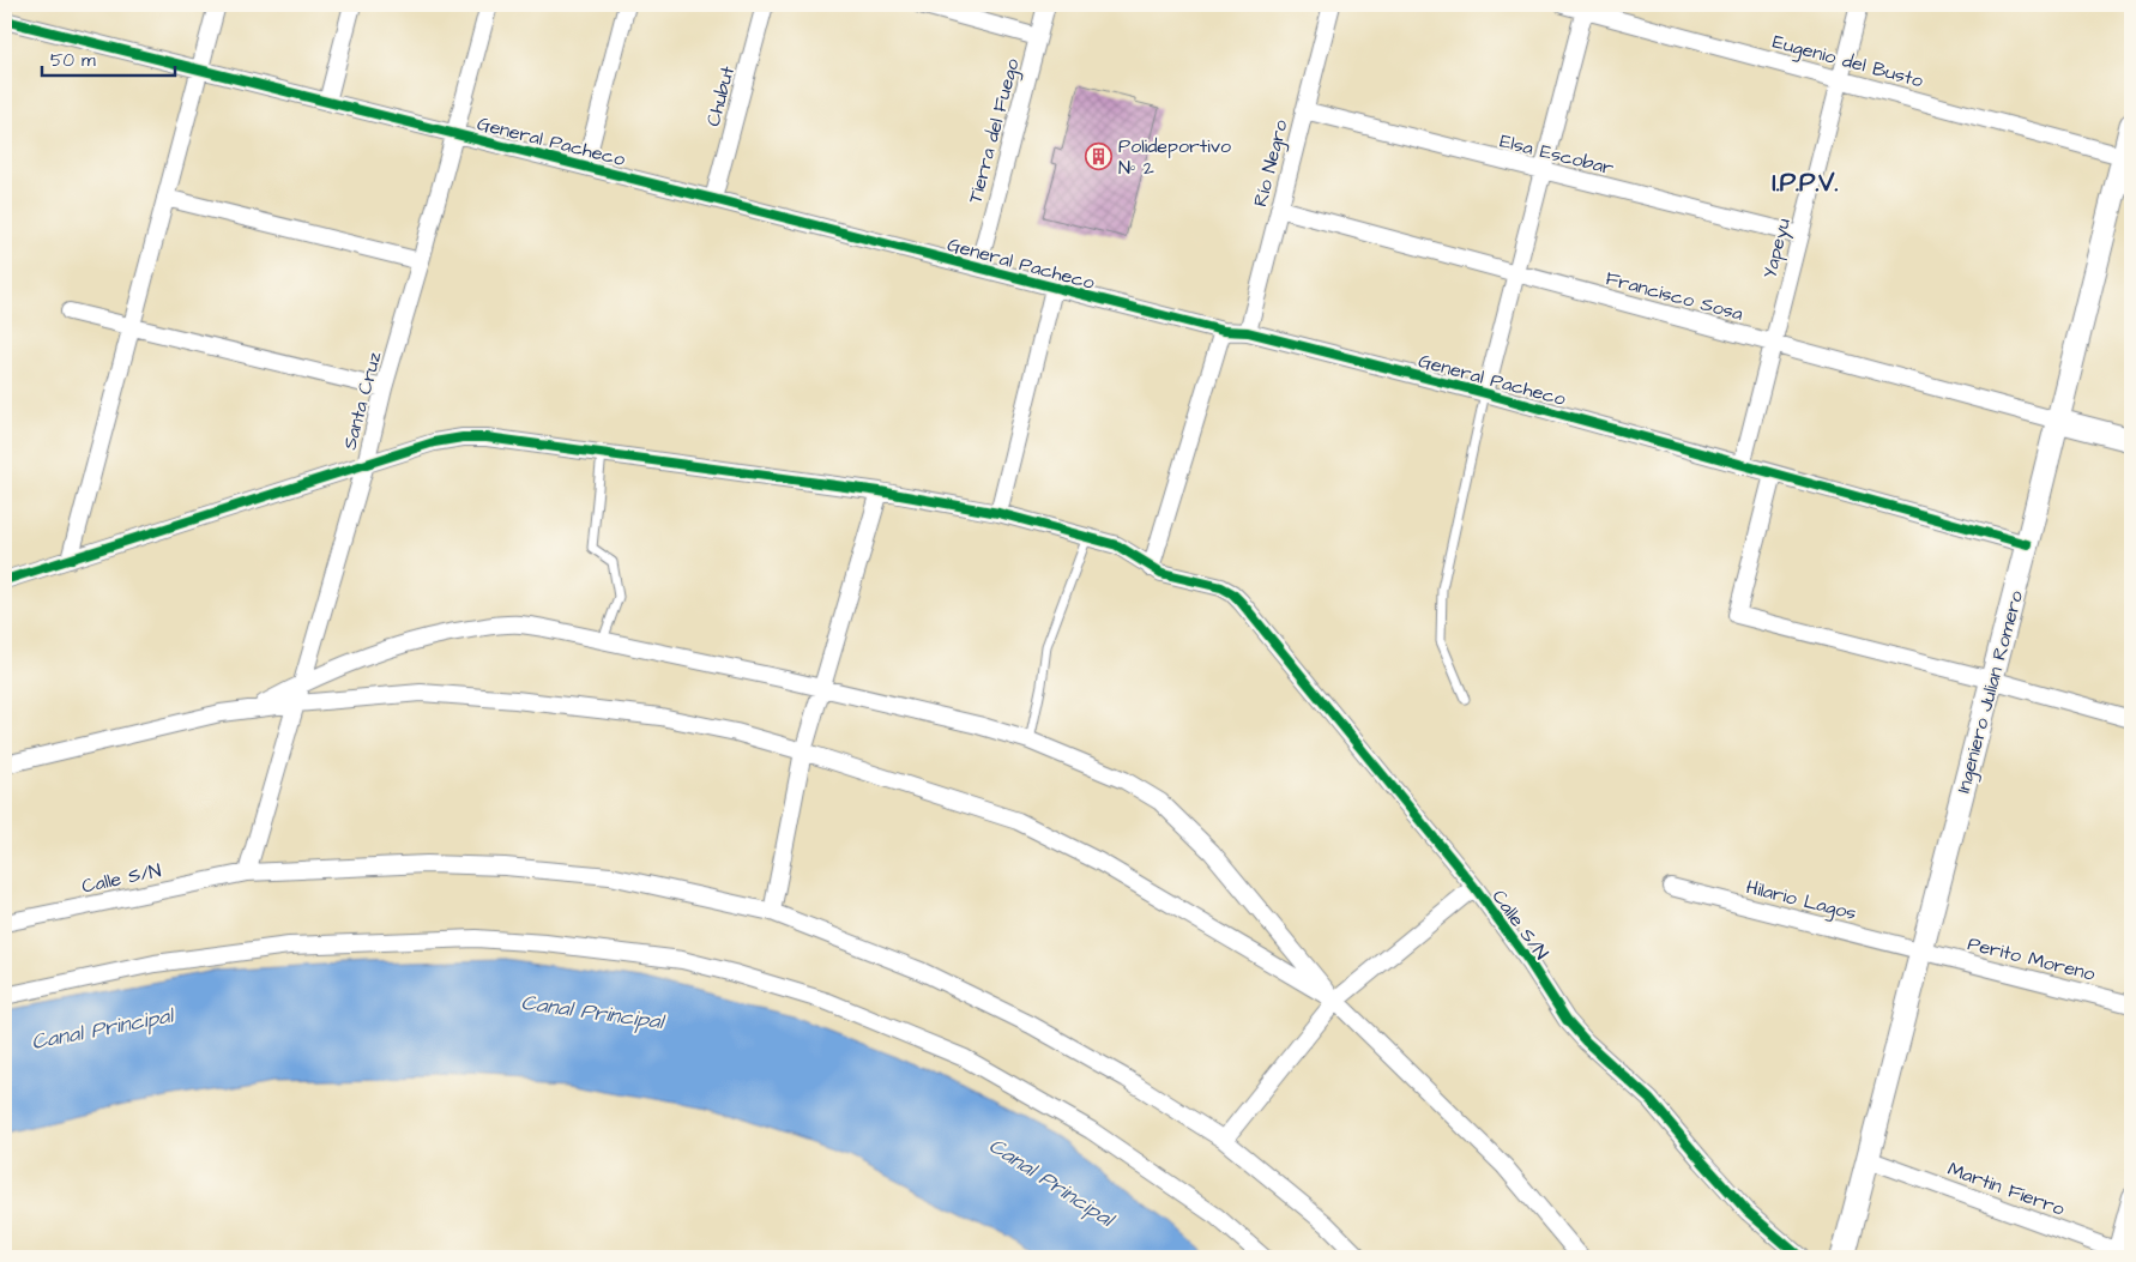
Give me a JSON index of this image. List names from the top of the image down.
{
  "streets": {
    "street": [
      "Eugenio del Busto",
      "Chubut",
      "Tierra del Fuego",
      "General Pacheco",
      "Elsa Escobar",
      "Río Negro",
      "Yapeyu",
      "Francisco Sosa",
      "Santa Cruz",
      "Ingeniero Julian Romero",
      "Calle S/N",
      "Hilario Lagos",
      "Perito Moreno",
      "Martin Fierro"
    ]
  },
  "crossings": [
    ["Eugenio del Busto", "Yapeyu"],
    ["Eugenio del Busto", "Ingeniero Julian Romero"],
    ["Chubut", "General Pacheco"],
    ["Tierra del Fuego", "General Pacheco"],
    ["General Pacheco", "Río Negro"],
    ["General Pacheco", "Yapeyu"],
    ["General Pacheco", "Santa Cruz"],
    ["General Pacheco", "Ingeniero Julian Romero"],
    ["Elsa Escobar", "Río Negro"],
    ["Elsa Escobar", "Yapeyu"],
    ["Río Negro", "Francisco Sosa"],
    ["Yapeyu", "Francisco Sosa"],
    ["Francisco Sosa", "Ingeniero Julian Romero"],
    ["Santa Cruz", "Calle S/N"],
    ["Ingeniero Julian Romero", "Hilario Lagos"],
    ["Ingeniero Julian Romero", "Perito Moreno"],
    ["Ingeniero Julian Romero", "Martin Fierro"],
    ["Hilario Lagos", "Perito Moreno"]
  ],
  "districts": ["I.P.P.V."],
  "water": ["Canal Principal"],
  "places": {
    "building": ["Polideportivo Nº 2"]
  },
  "scale_bar": "50 m"
}
